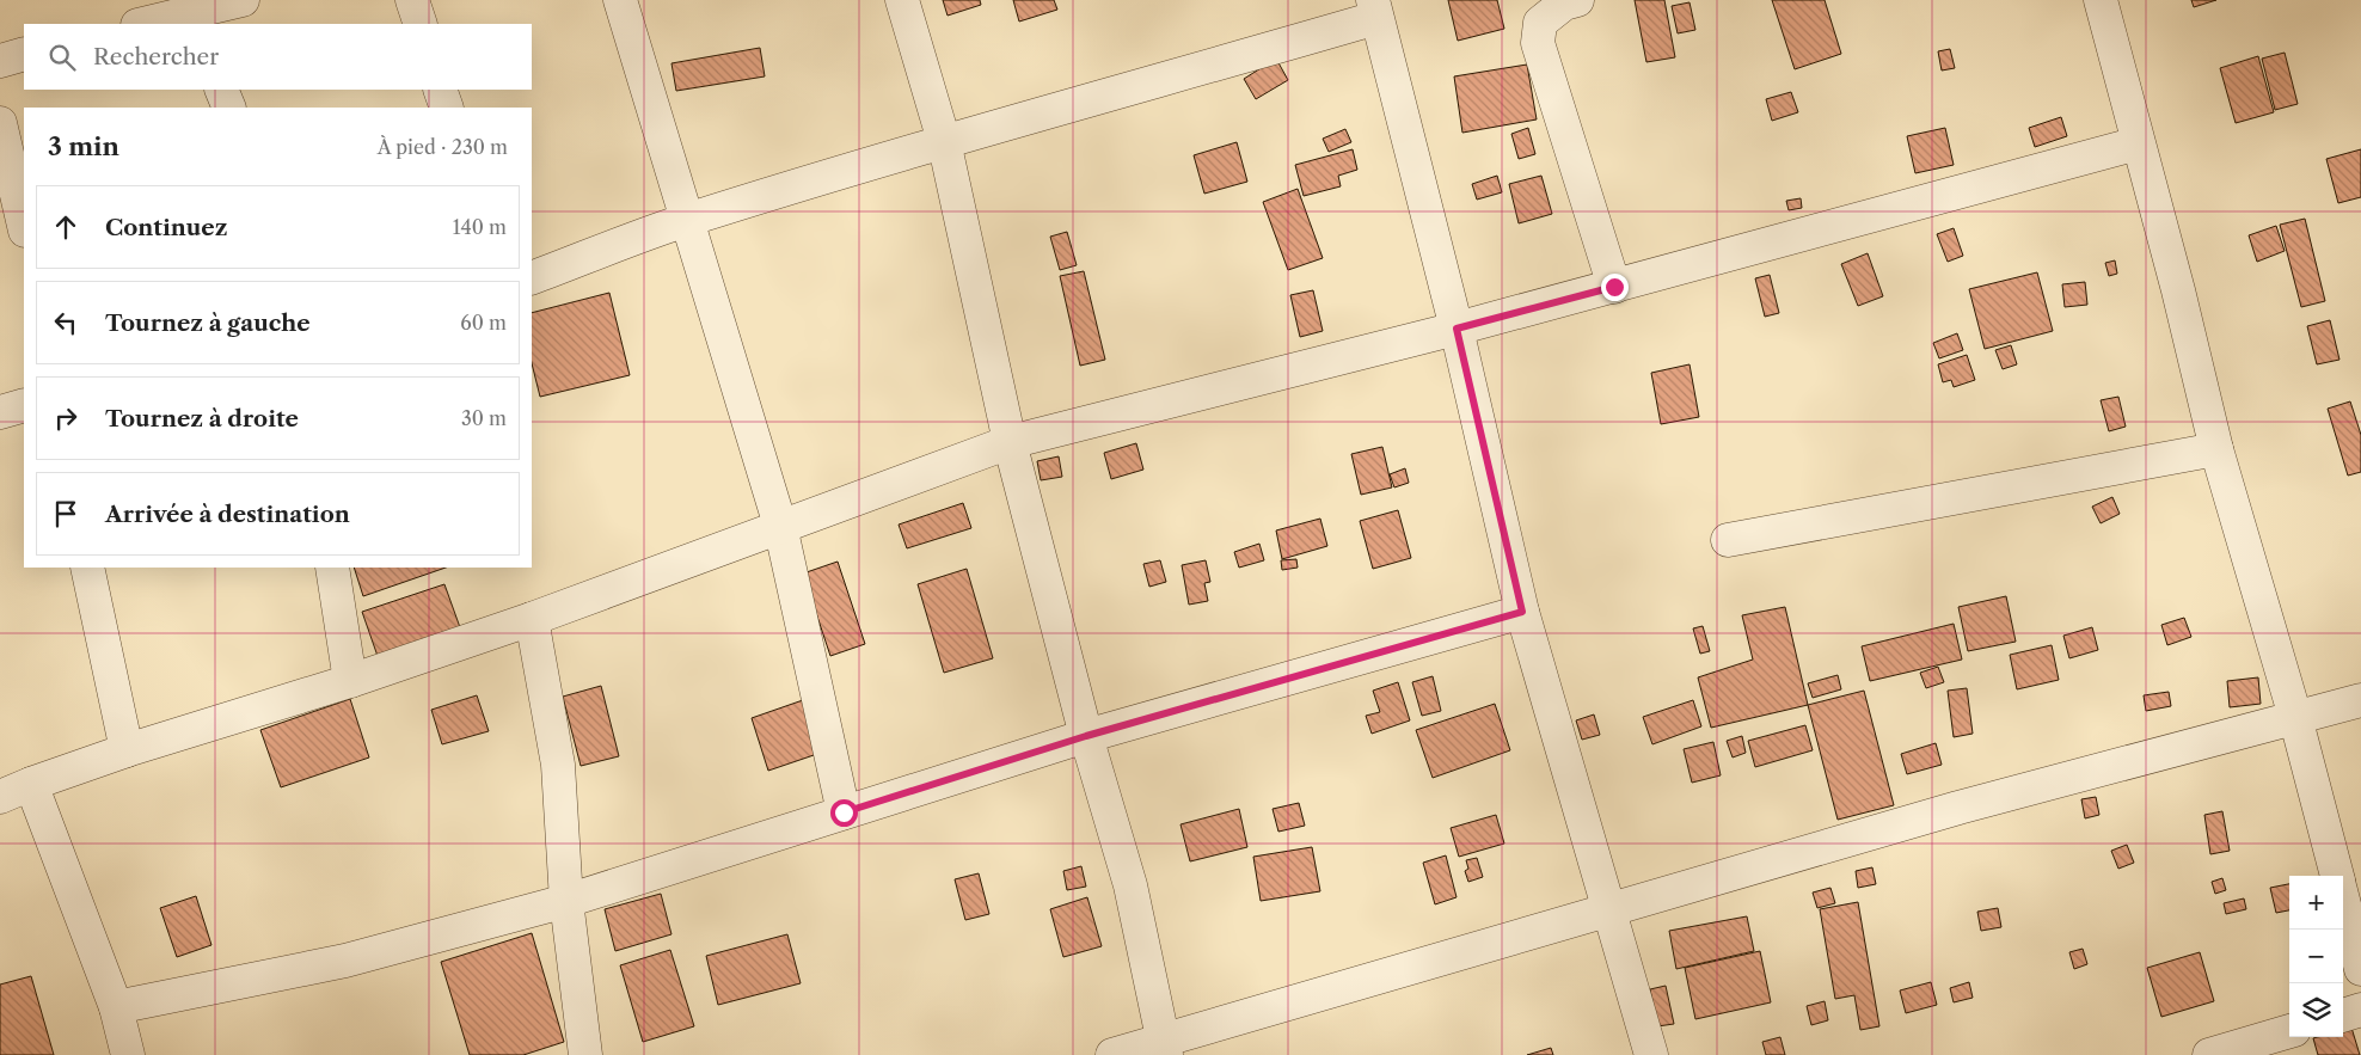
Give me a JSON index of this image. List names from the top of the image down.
{
  "page": {
    "search": "Rechercher",
    "heading": ["3 min", "À pied · 230 m"],
    "list": [
      ["Continuez", "140 m"],
      ["Tournez à gauche", "60 m"],
      ["Tournez à droite", "30 m"],
      "Arrivée à destination"
    ],
    "map_buttons": ["+", "−"]
  }
}
